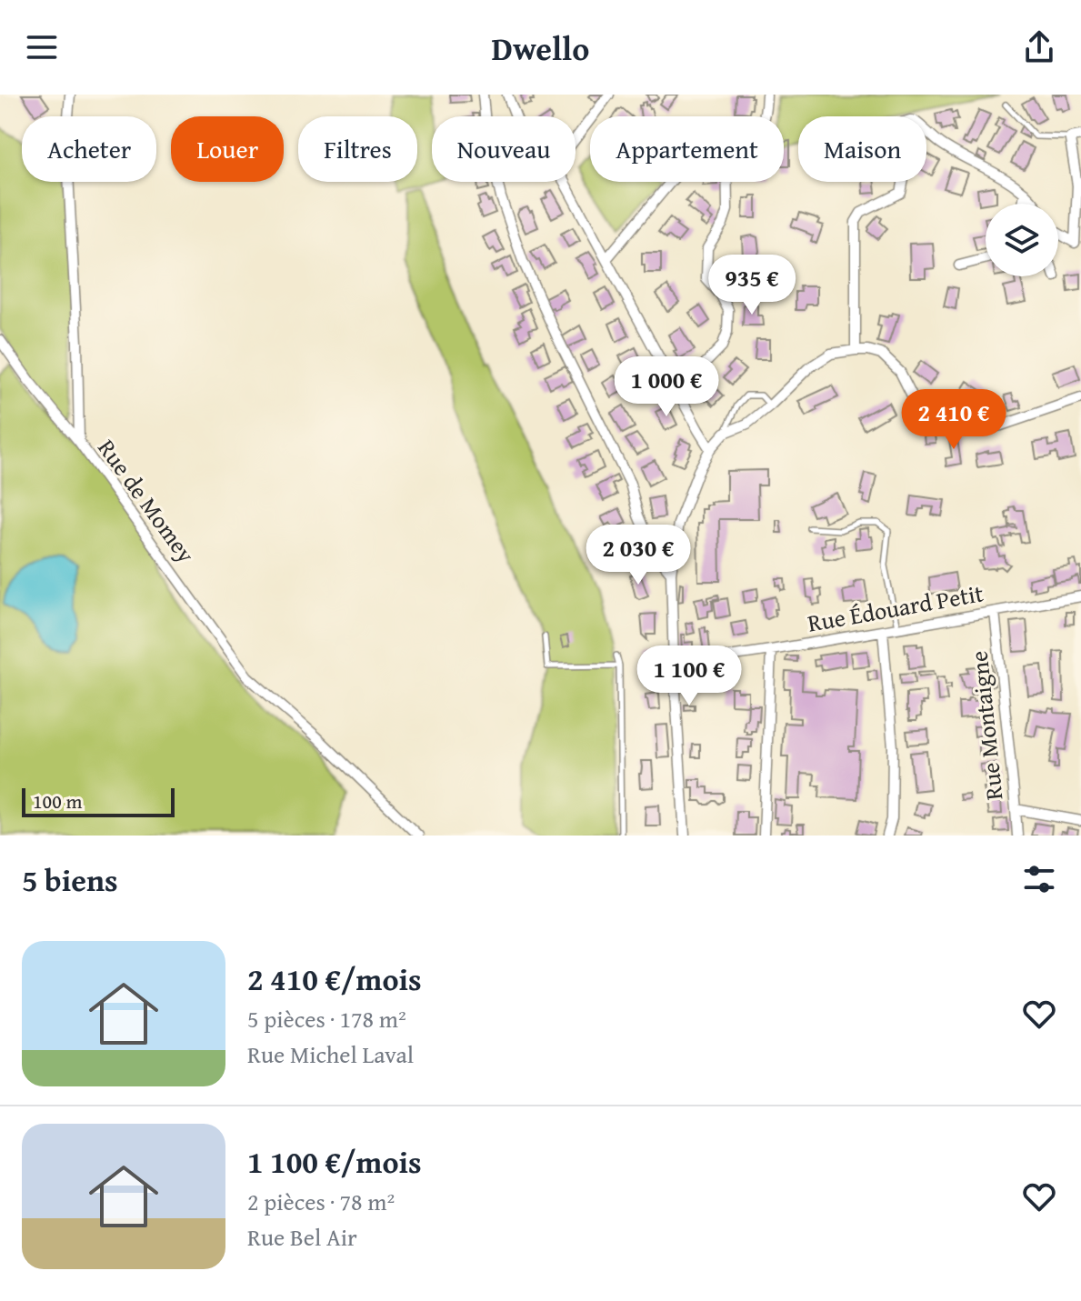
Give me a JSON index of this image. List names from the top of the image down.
{
  "streets": {
    "street": ["Rue de Momey", "Rue Édouard Petit", "Rue Montaigne"]
  },
  "crossings": [
    ["Rue Édouard Petit", "Rue Montaigne"]
  ],
  "scale_bar": "100 m",
  "page": {
    "header": "Dwello",
    "chip": [
      "Acheter",
      "Louer",
      "Filtres",
      "Nouveau",
      "Appartement",
      "Maison"
    ],
    "price": [
      "935 €",
      "1 000 €",
      "2 410 €",
      "2 030 €",
      "1 100 €"
    ],
    "scale": "100 m",
    "heading": "5 biens",
    "list": [
      {
        "name": "2 410 €/mois",
        "note": "5 pièces · 178 m² · Rue Michel Laval"
      },
      {
        "name": "1 100 €/mois",
        "note": "2 pièces · 78 m² · Rue Bel Air"
      }
    ]
  }
}
